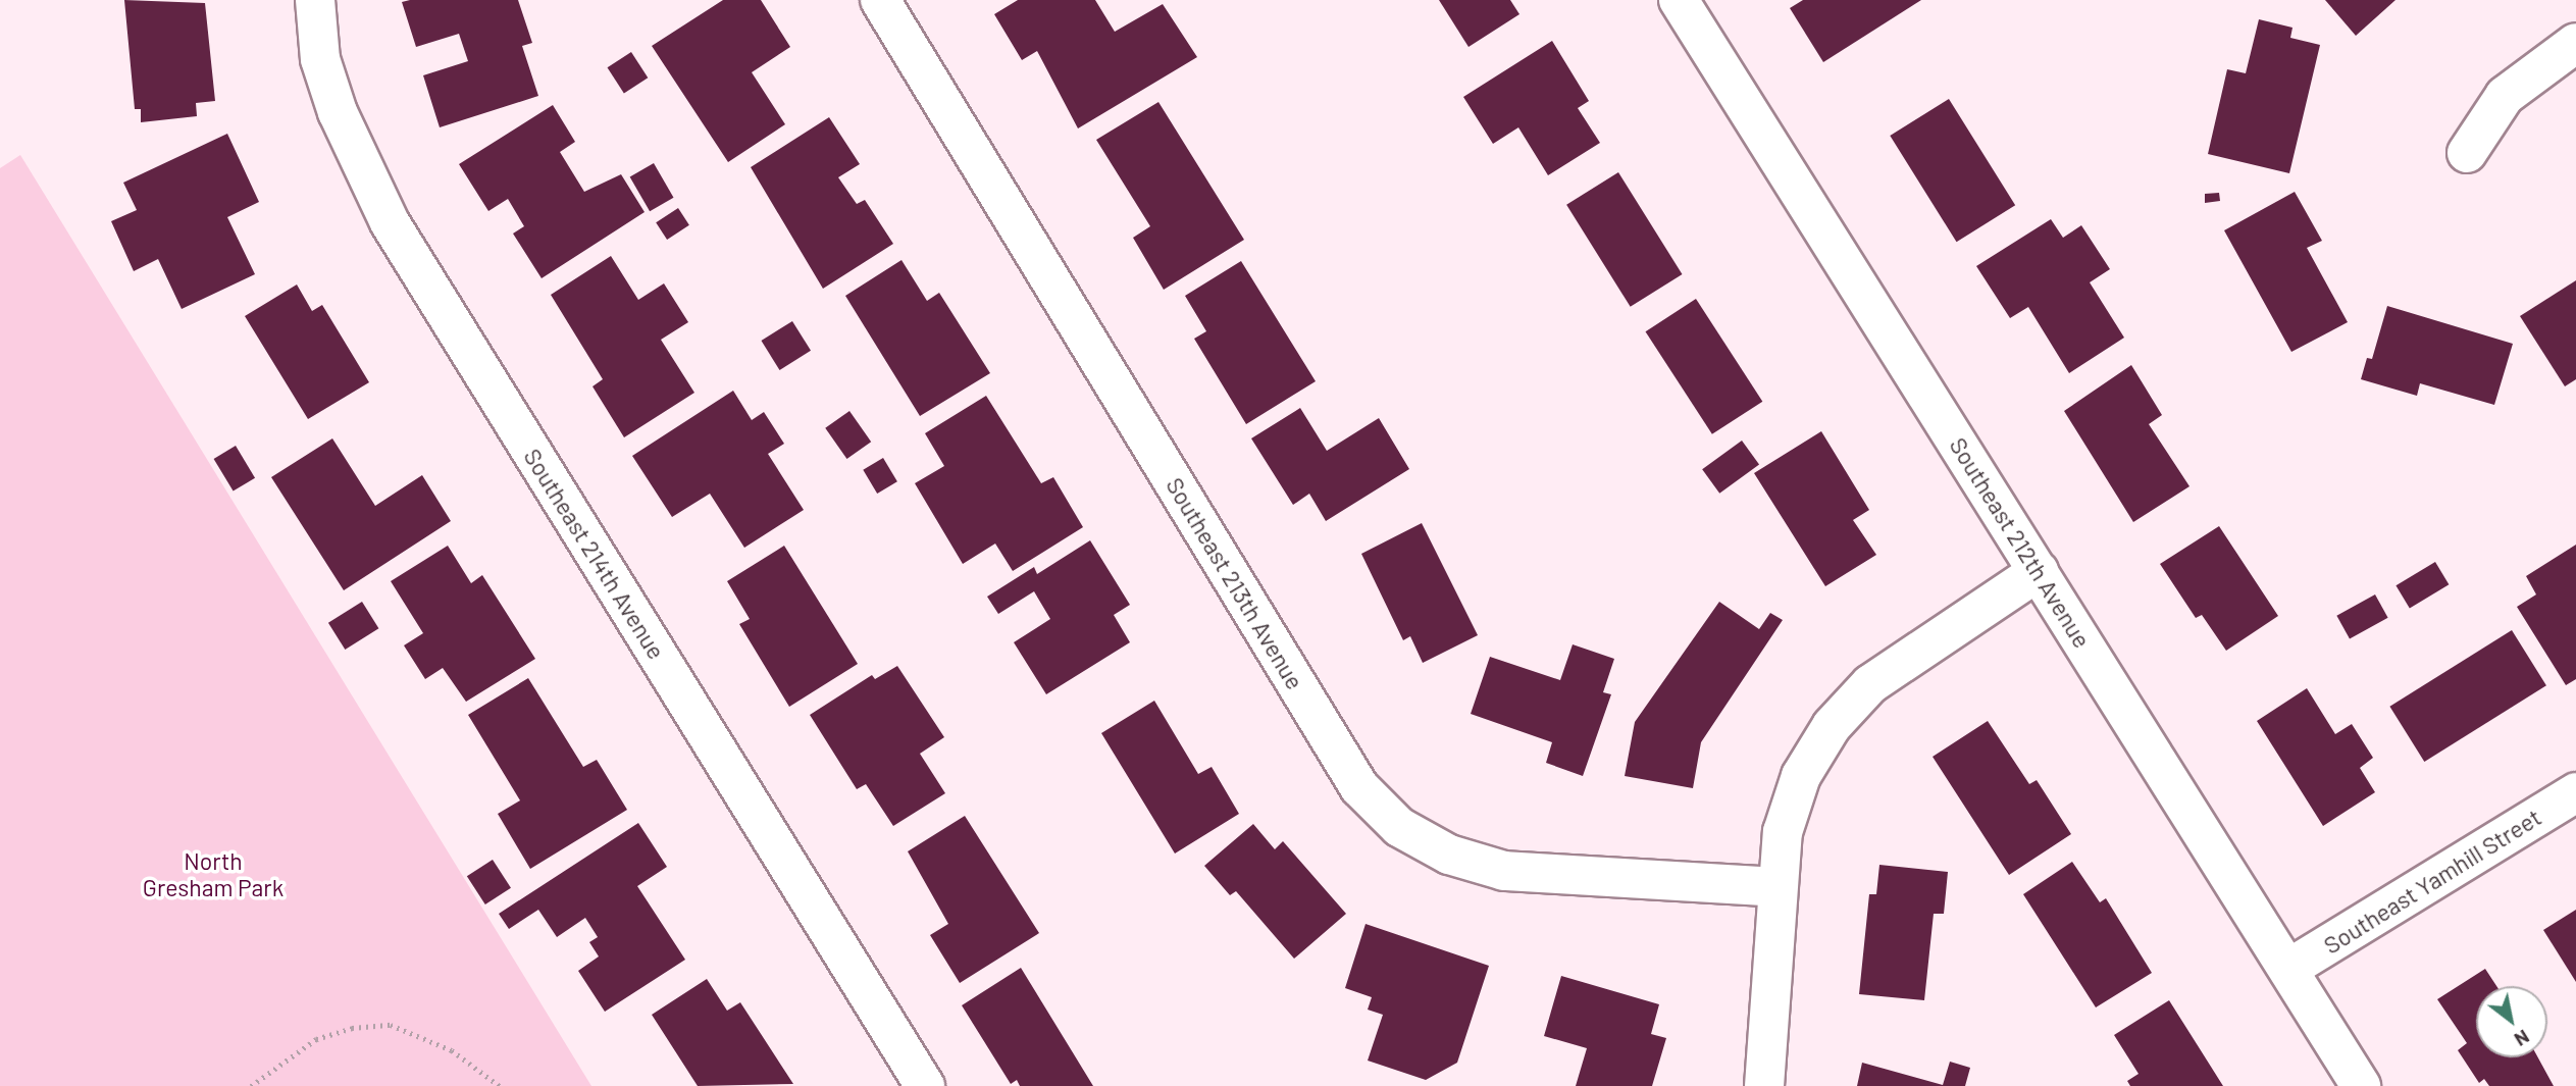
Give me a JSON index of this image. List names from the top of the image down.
{
  "streets": {
    "street": [
      "Southeast 212th Avenue",
      "Southeast 214th Avenue",
      "Southeast 213th Avenue",
      "Southeast Yamhill Street"
    ]
  },
  "crossings": [
    ["Southeast 212th Avenue", "Southeast Yamhill Street"]
  ],
  "parks": ["North Gresham Park"],
  "north": "bottom right"
}
